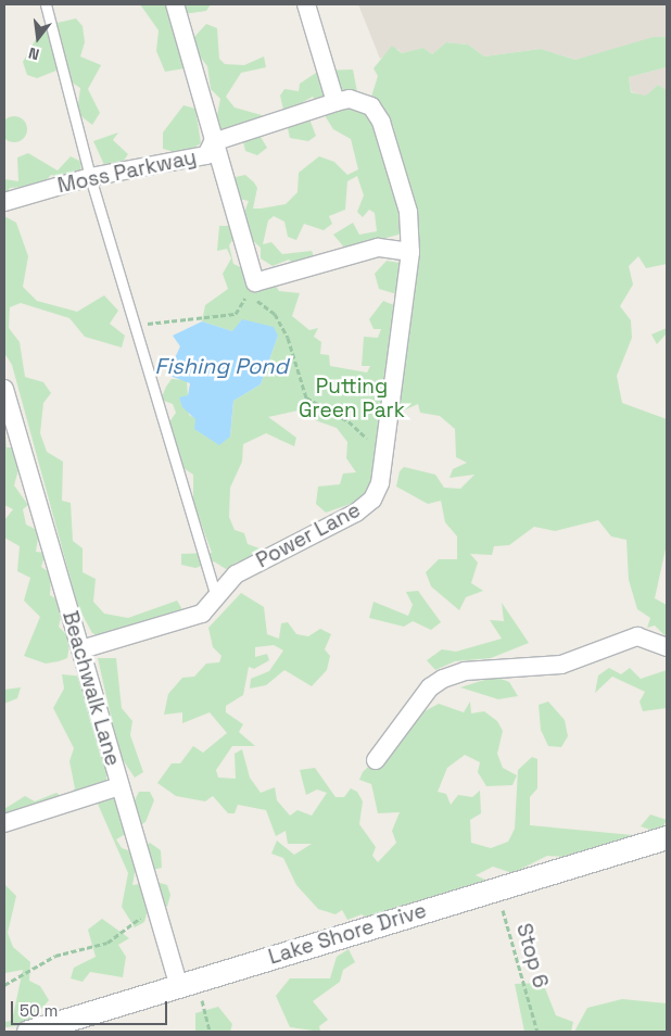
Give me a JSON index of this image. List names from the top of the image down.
{
  "streets": {
    "street": [
      "Moss Parkway",
      "Power Lane",
      "Beachwalk Lane",
      "Lake Shore Drive"
    ],
    "path": ["Stop 6"]
  },
  "crossings": [
    ["Moss Parkway", "Power Lane"],
    ["Power Lane", "Beachwalk Lane"],
    ["Beachwalk Lane", "Lake Shore Drive"],
    ["Lake Shore Drive", "Stop 6"]
  ],
  "water": ["Fishing Pond"],
  "parks": ["Putting Green Park"],
  "scale_bar": "50 m",
  "north": "bottom"
}
